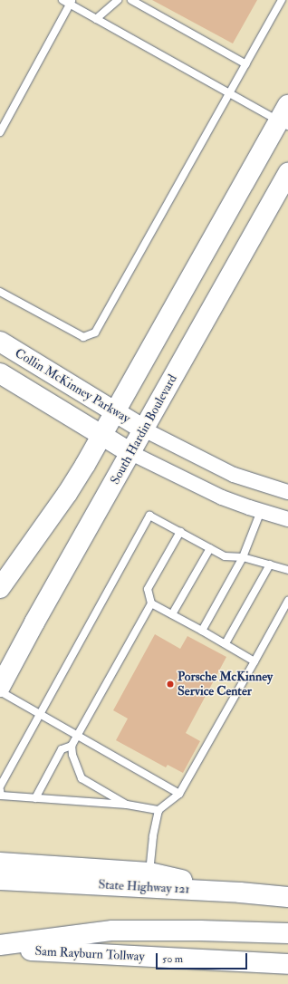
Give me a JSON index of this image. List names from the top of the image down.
{
  "streets": {
    "main road": [
      "Collin McKinney Parkway",
      "South Hardin Boulevard",
      "State Highway 121",
      "Sam Rayburn Tollway"
    ]
  },
  "crossings": [
    ["Collin McKinney Parkway", "South Hardin Boulevard"]
  ],
  "places": ["Porsche McKinney Service Center"],
  "scale_bar": "50 m"
}
